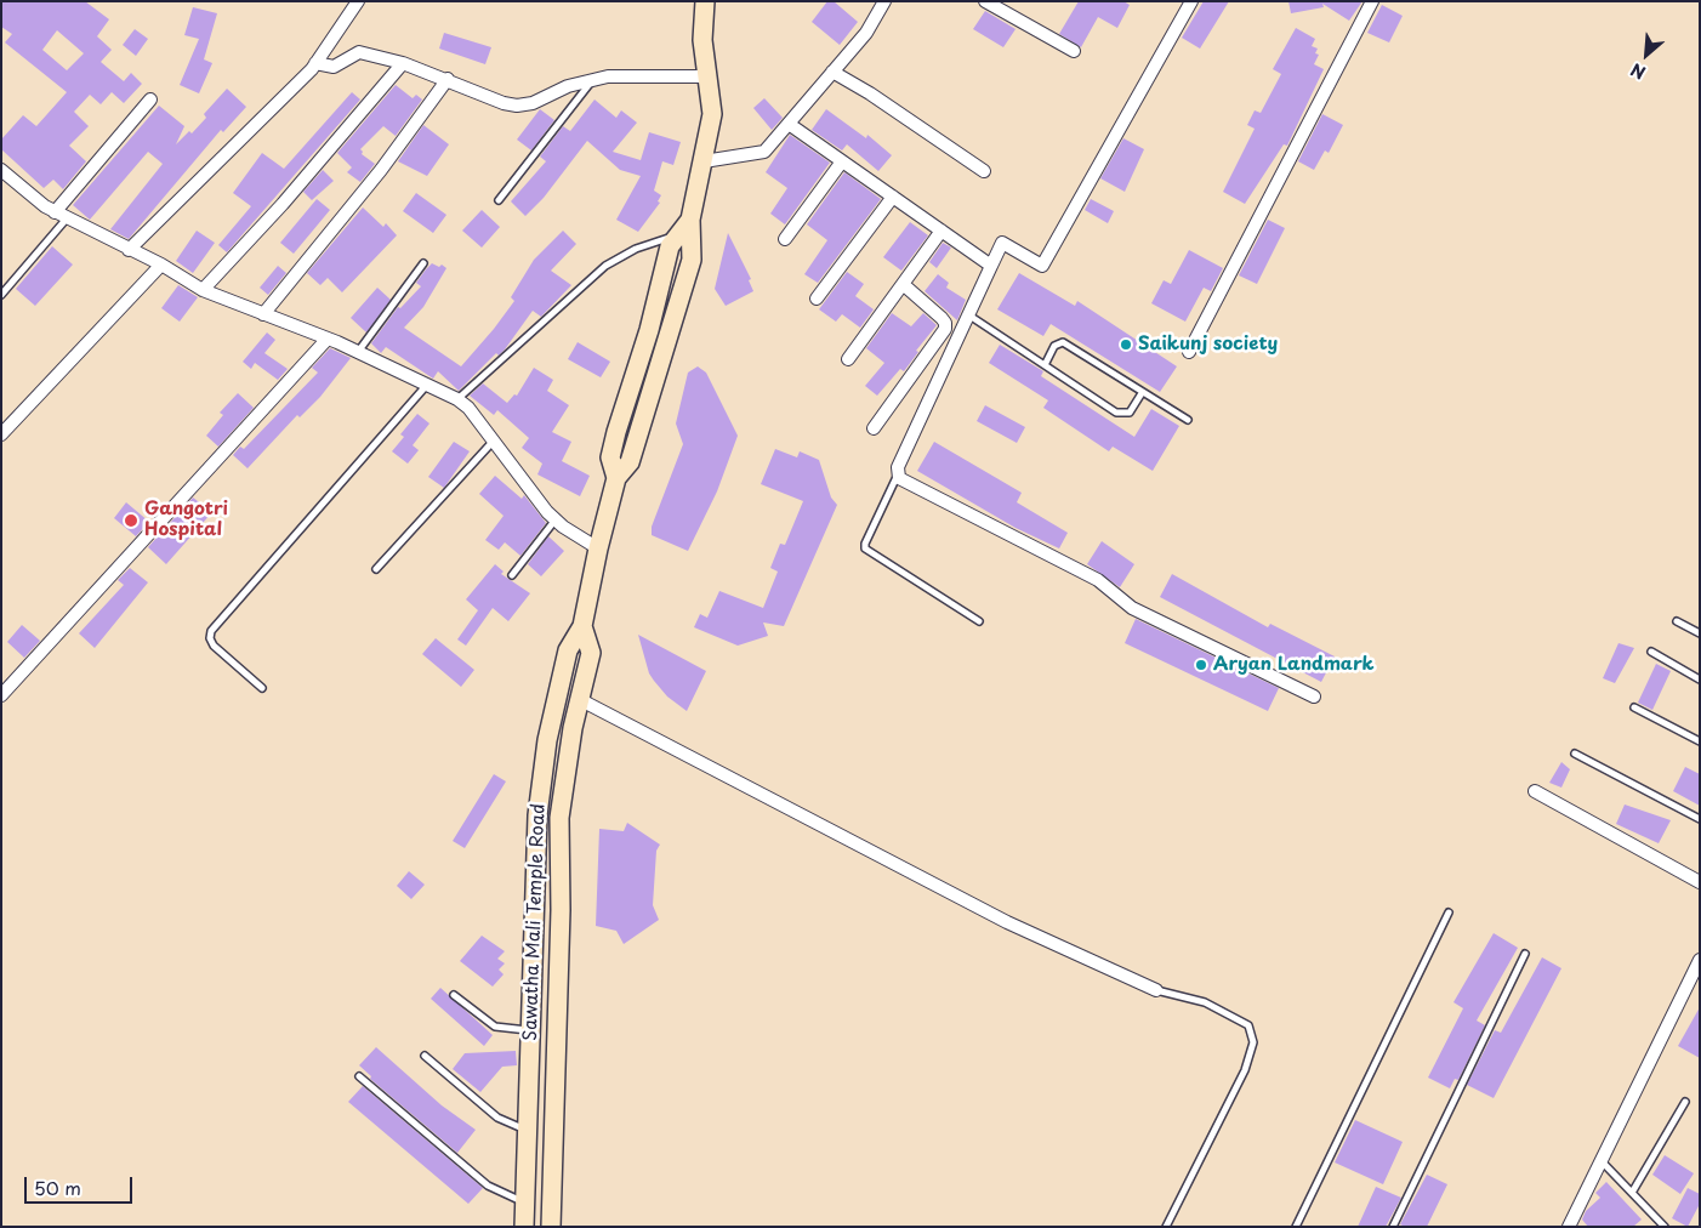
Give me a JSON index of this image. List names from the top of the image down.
{
  "streets": {
    "street": ["Sawatha Mali Temple Road"]
  },
  "places": ["Saikunj society", "Gangotri Hospital", "Aryan Landmark"],
  "scale_bar": "50 m",
  "north": "bottom left"
}
